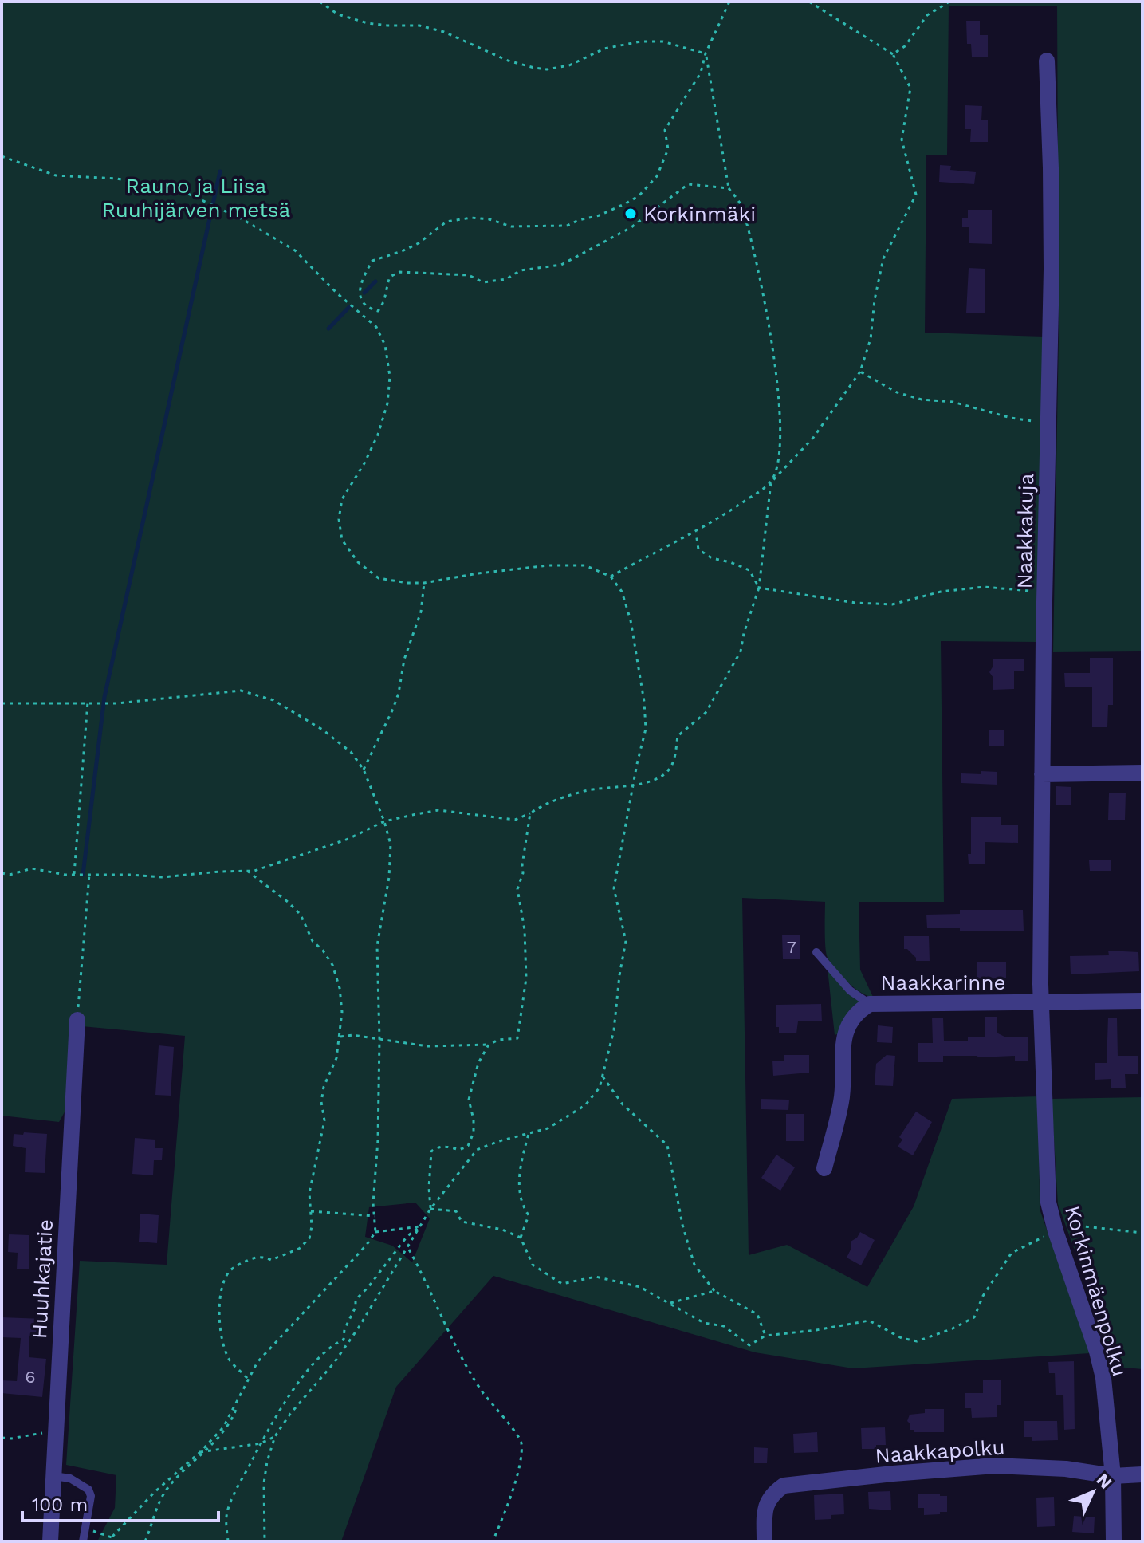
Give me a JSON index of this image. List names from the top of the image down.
{
  "streets": {
    "street": [
      "Naakkakuja",
      "Naakkarinne",
      "Huuhkajatie",
      "Korkinmäenpolku",
      "Naakkapolku"
    ]
  },
  "crossings": [
    ["Naakkakuja", "Naakkarinne"],
    ["Naakkakuja", "Korkinmäenpolku"],
    ["Naakkarinne", "Korkinmäenpolku"],
    ["Korkinmäenpolku", "Naakkapolku"]
  ],
  "parks": ["Rauno ja Liisa Ruuhijärven metsä"],
  "places": ["Korkinmäki"],
  "house_numbers": ["7", "6"],
  "scale_bar": "100 m",
  "north": "top right"
}
